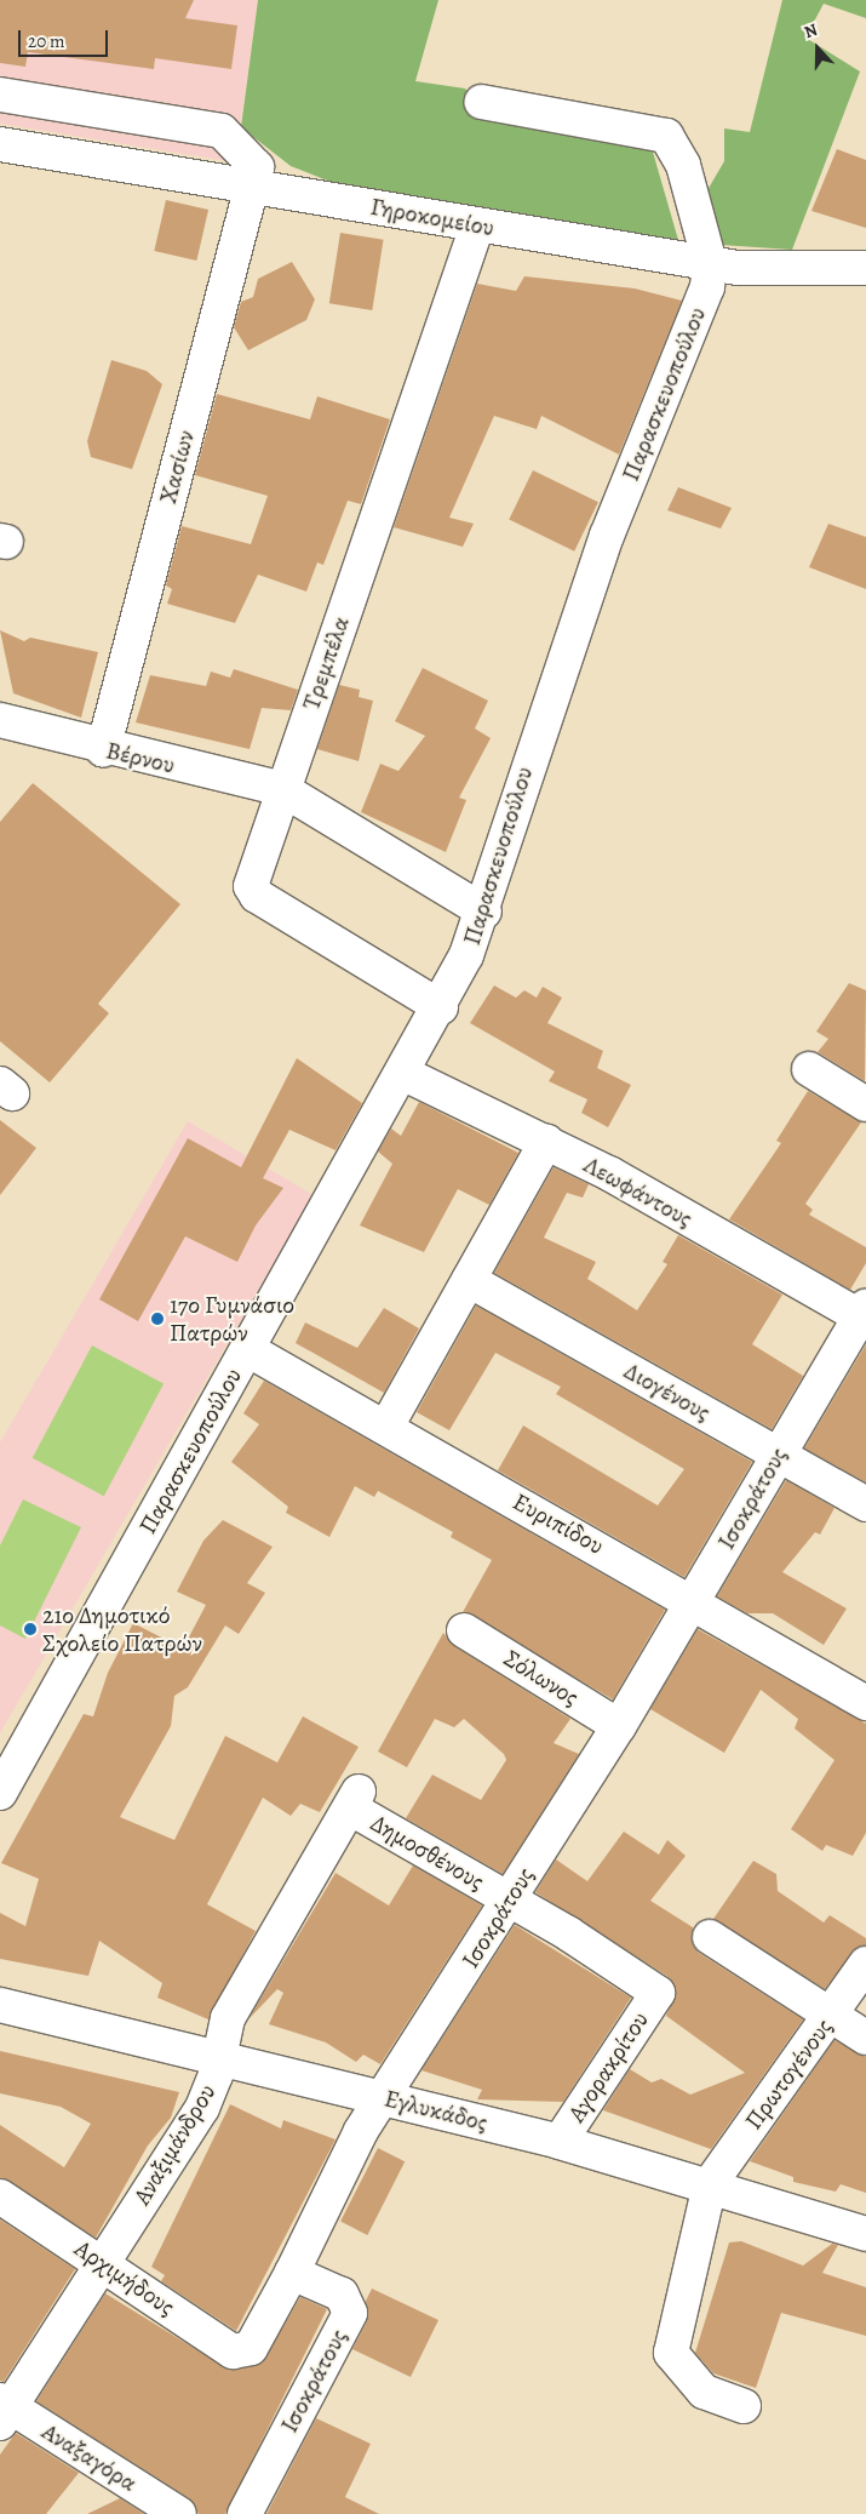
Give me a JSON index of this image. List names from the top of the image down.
{
  "streets": {
    "street": [
      "Γηροκομείου",
      "Παρασκευοπούλου",
      "Χασίων",
      "Τρεμπέλα",
      "Βέρνου",
      "Λεωφάντους",
      "Διογένους",
      "Ισοκράτους",
      "Ευριπίδου",
      "Σόλωνος",
      "Δημοσθένους",
      "Αγορακρίτου",
      "Πρωτογένους",
      "Εγλυκάδος",
      "Αναξιμάνδρου",
      "Αρχιμήδους",
      "Αναξαγόρα"
    ]
  },
  "crossings": [
    ["Γηροκομείου", "Παρασκευοπούλου"],
    ["Γηροκομείου", "Χασίων"],
    ["Γηροκομείου", "Τρεμπέλα"],
    ["Παρασκευοπούλου", "Τρεμπέλα"],
    ["Παρασκευοπούλου", "Βέρνου"],
    ["Παρασκευοπούλου", "Λεωφάντους"],
    ["Παρασκευοπούλου", "Ευριπίδου"],
    ["Χασίων", "Βέρνου"],
    ["Τρεμπέλα", "Βέρνου"],
    ["Λεωφάντους", "Ισοκράτους"],
    ["Διογένους", "Ισοκράτους"],
    ["Ισοκράτους", "Ευριπίδου"],
    ["Ισοκράτους", "Σόλωνος"],
    ["Ισοκράτους", "Δημοσθένους"],
    ["Ισοκράτους", "Εγλυκάδος"],
    ["Ισοκράτους", "Αρχιμήδους"],
    ["Δημοσθένους", "Αγορακρίτου"],
    ["Δημοσθένους", "Αναξιμάνδρου"],
    ["Αγορακρίτου", "Εγλυκάδος"],
    ["Πρωτογένους", "Εγλυκάδος"],
    ["Εγλυκάδος", "Αναξιμάνδρου"],
    ["Αναξιμάνδρου", "Αρχιμήδους"],
    ["Αναξιμάνδρου", "Αναξαγόρα"]
  ],
  "places": ["17ο Γυμνάσιο Πατρών", "21ο Δημοτικό Σχολείο Πατρών"],
  "scale_bar": "20 m",
  "north": "top"
}
